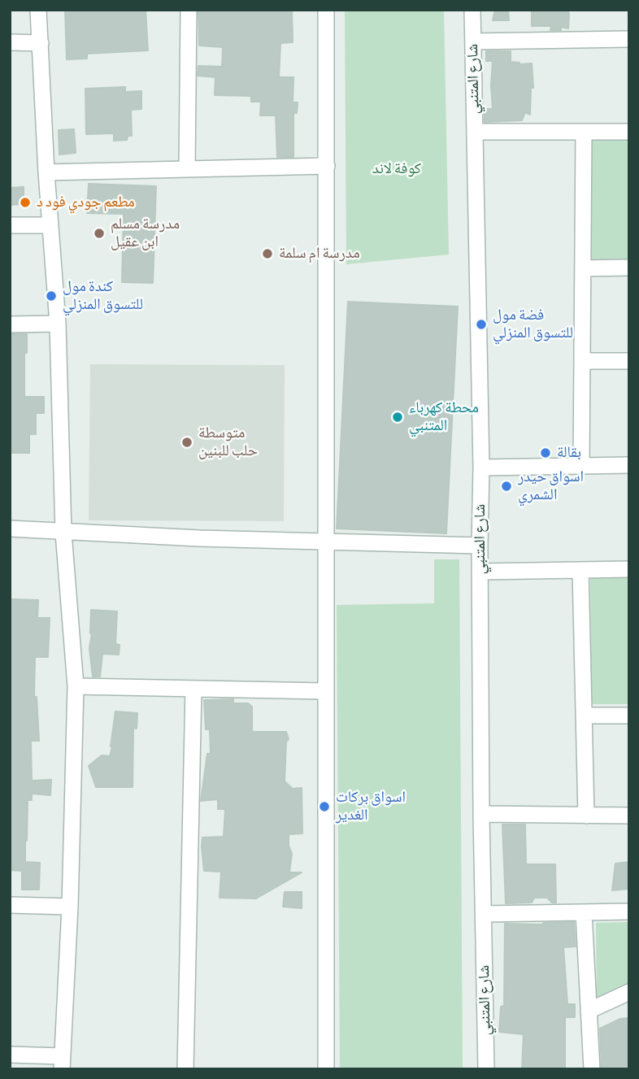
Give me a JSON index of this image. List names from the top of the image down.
{
  "streets": {
    "street": ["شارع المتنبي"]
  },
  "parks": ["كوفة لاند"],
  "places": [
    "مطعم جودي فود د",
    "مدرسة مسلم ابن عقيل",
    "مدرسة ام سلمة",
    "كندة مول للتسوق المنزلي",
    "فضة مول للتسوق المنزلي",
    "محطة كهرباء المتنبي",
    "متوسطة حلب للبنين",
    "بقالة",
    "اسواق حيدر الشمري",
    "اسواق بركات الغدير"
  ]
}
